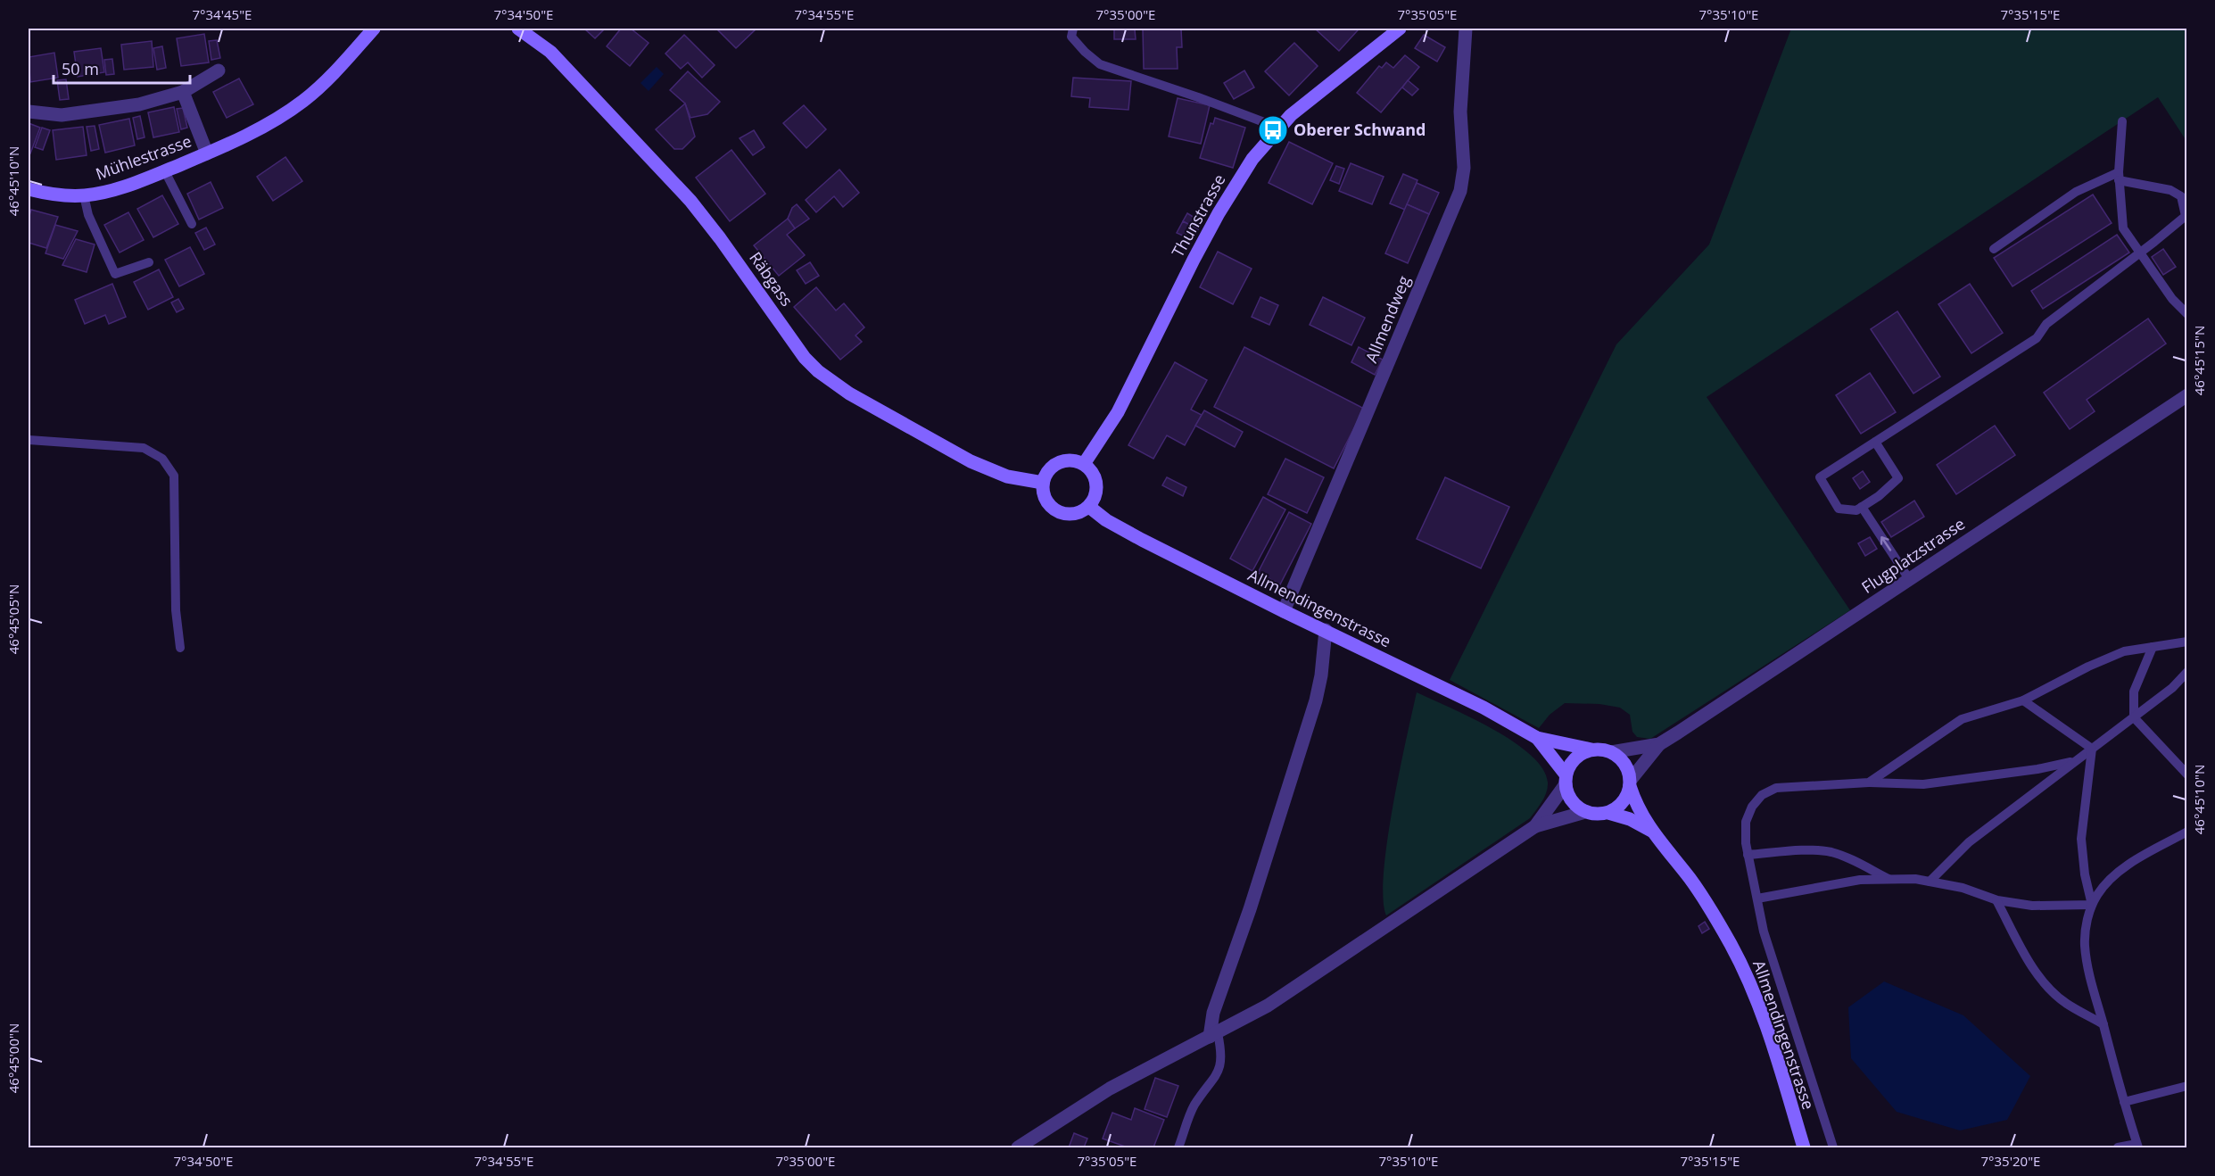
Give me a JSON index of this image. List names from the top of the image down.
{
  "streets": {
    "street": [
      "Mühlestrasse",
      "Thunstrasse",
      "Räbgass",
      "Allmendweg",
      "Flugplatzstrasse",
      "Allmendingenstrasse"
    ]
  },
  "crossings": [
    ["Thunstrasse", "Räbgass"],
    ["Thunstrasse", "Allmendingenstrasse"],
    ["Räbgass", "Allmendingenstrasse"],
    ["Allmendweg", "Allmendingenstrasse"],
    ["Flugplatzstrasse", "Allmendingenstrasse"]
  ],
  "places": {
    "bus stop": ["Oberer Schwand"]
  },
  "scale_bar": "50 m",
  "coordinates": [
    "7°34'45\"E",
    "7°34'50\"E",
    "7°34'55\"E",
    "7°35'00\"E",
    "7°35'05\"E",
    "7°35'10\"E",
    "7°35'15\"E",
    "46°45'10\"N",
    "46°45'15\"N",
    "46°45'05\"N",
    "46°45'00\"N",
    "7°35'20\"E"
  ]
}
